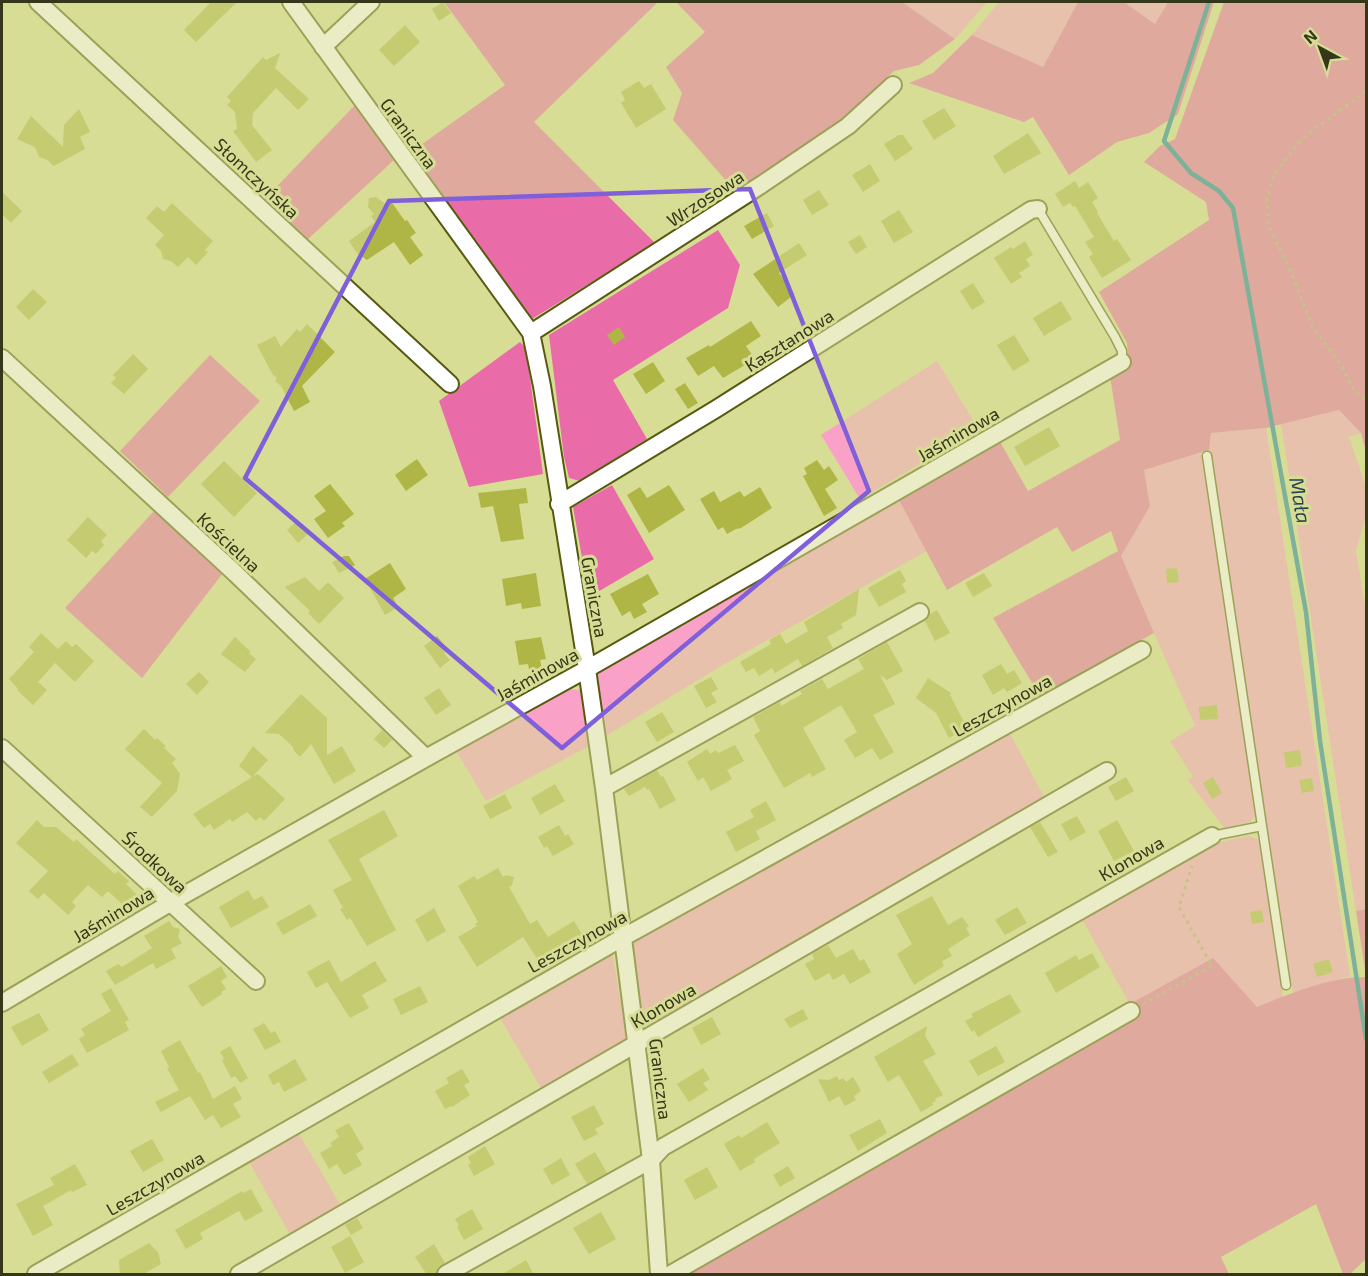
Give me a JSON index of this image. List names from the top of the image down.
{
  "streets": {
    "street": [
      "Graniczna",
      "Słomczyńska",
      "Wrzosowa",
      "Kasztanowa",
      "Jaśminowa",
      "Kościelna",
      "Leszczynowa",
      "Klonowa",
      "Środkowa"
    ]
  },
  "crossings": [
    ["Graniczna", "Wrzosowa"],
    ["Graniczna", "Kasztanowa"],
    ["Graniczna", "Jaśminowa"],
    ["Graniczna", "Leszczynowa"],
    ["Graniczna", "Klonowa"],
    ["Jaśminowa", "Kościelna"],
    ["Jaśminowa", "Środkowa"]
  ],
  "water": ["Mała"],
  "north": "top left"
}
